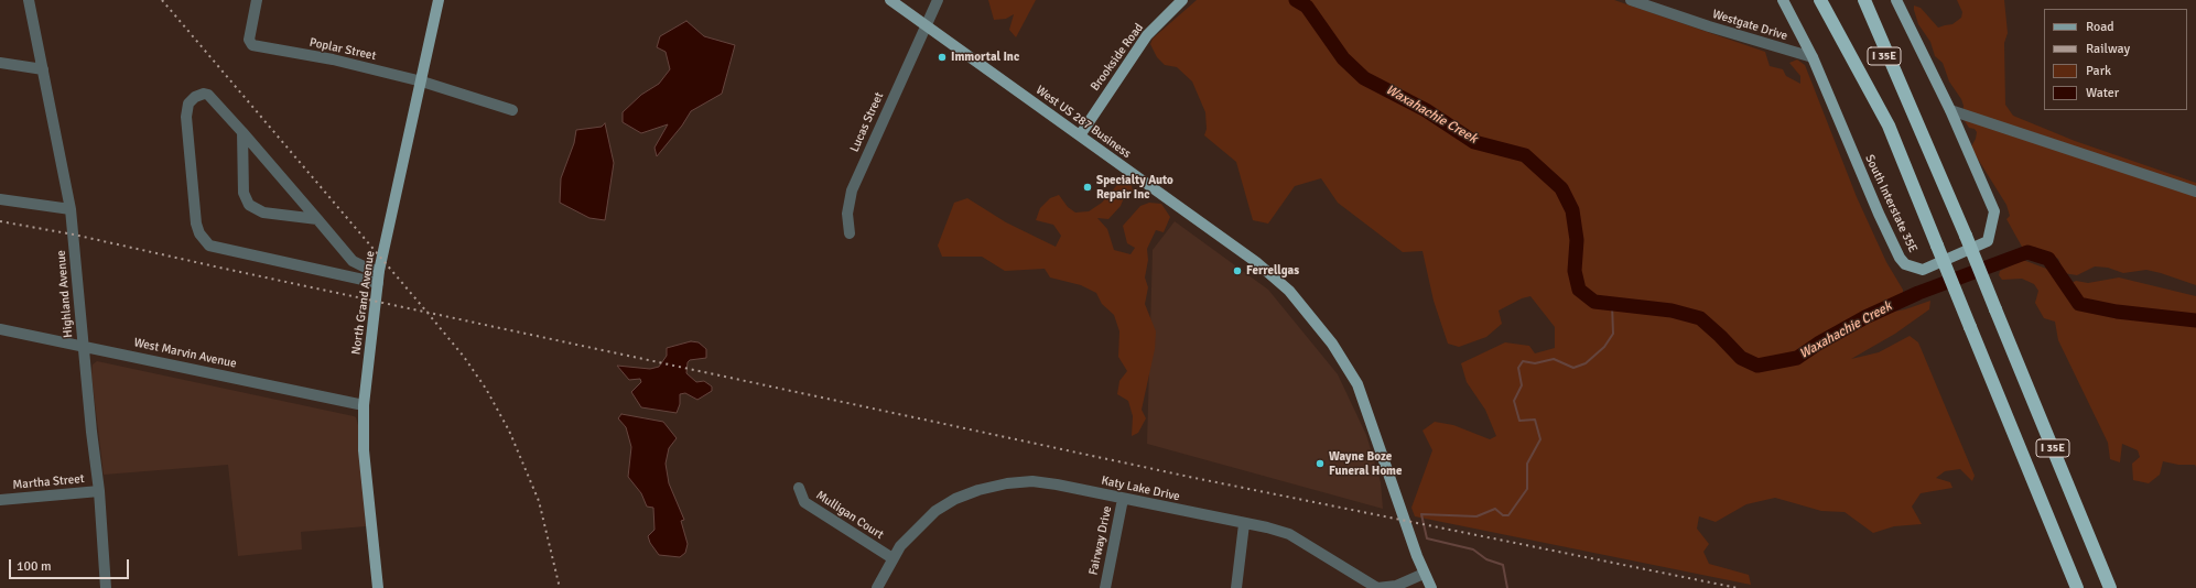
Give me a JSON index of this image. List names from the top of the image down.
{
  "streets": {
    "highway": ["I 35E"],
    "main road": [
      "Brookside Road",
      "West US 287 Business",
      "South Interstate 35E",
      "North Grand Avenue"
    ],
    "street": [
      "Westgate Drive",
      "Poplar Street",
      "Lucas Street",
      "Highland Avenue",
      "West Marvin Avenue",
      "Martha Street",
      "Katy Lake Drive",
      "Mulligan Court",
      "Fairway Drive"
    ]
  },
  "crossings": [
    ["Westgate Drive", "South Interstate 35E"],
    ["Poplar Street", "North Grand Avenue"],
    ["Brookside Road", "West US 287 Business"],
    ["Lucas Street", "West US 287 Business"],
    ["West US 287 Business", "Katy Lake Drive"],
    ["Highland Avenue", "West Marvin Avenue"],
    ["Highland Avenue", "Martha Street"],
    ["North Grand Avenue", "West Marvin Avenue"],
    ["Katy Lake Drive", "Mulligan Court"],
    ["Katy Lake Drive", "Fairway Drive"]
  ],
  "water": ["Waxahachie Creek"],
  "places": [
    "Immortal Inc",
    "Specialty Auto Repair Inc",
    "Ferrellgas",
    "Wayne Boze Funeral Home"
  ],
  "legend": [
    "Road",
    "Railway",
    "Park",
    "Water"
  ],
  "scale_bar": "100 m"
}
